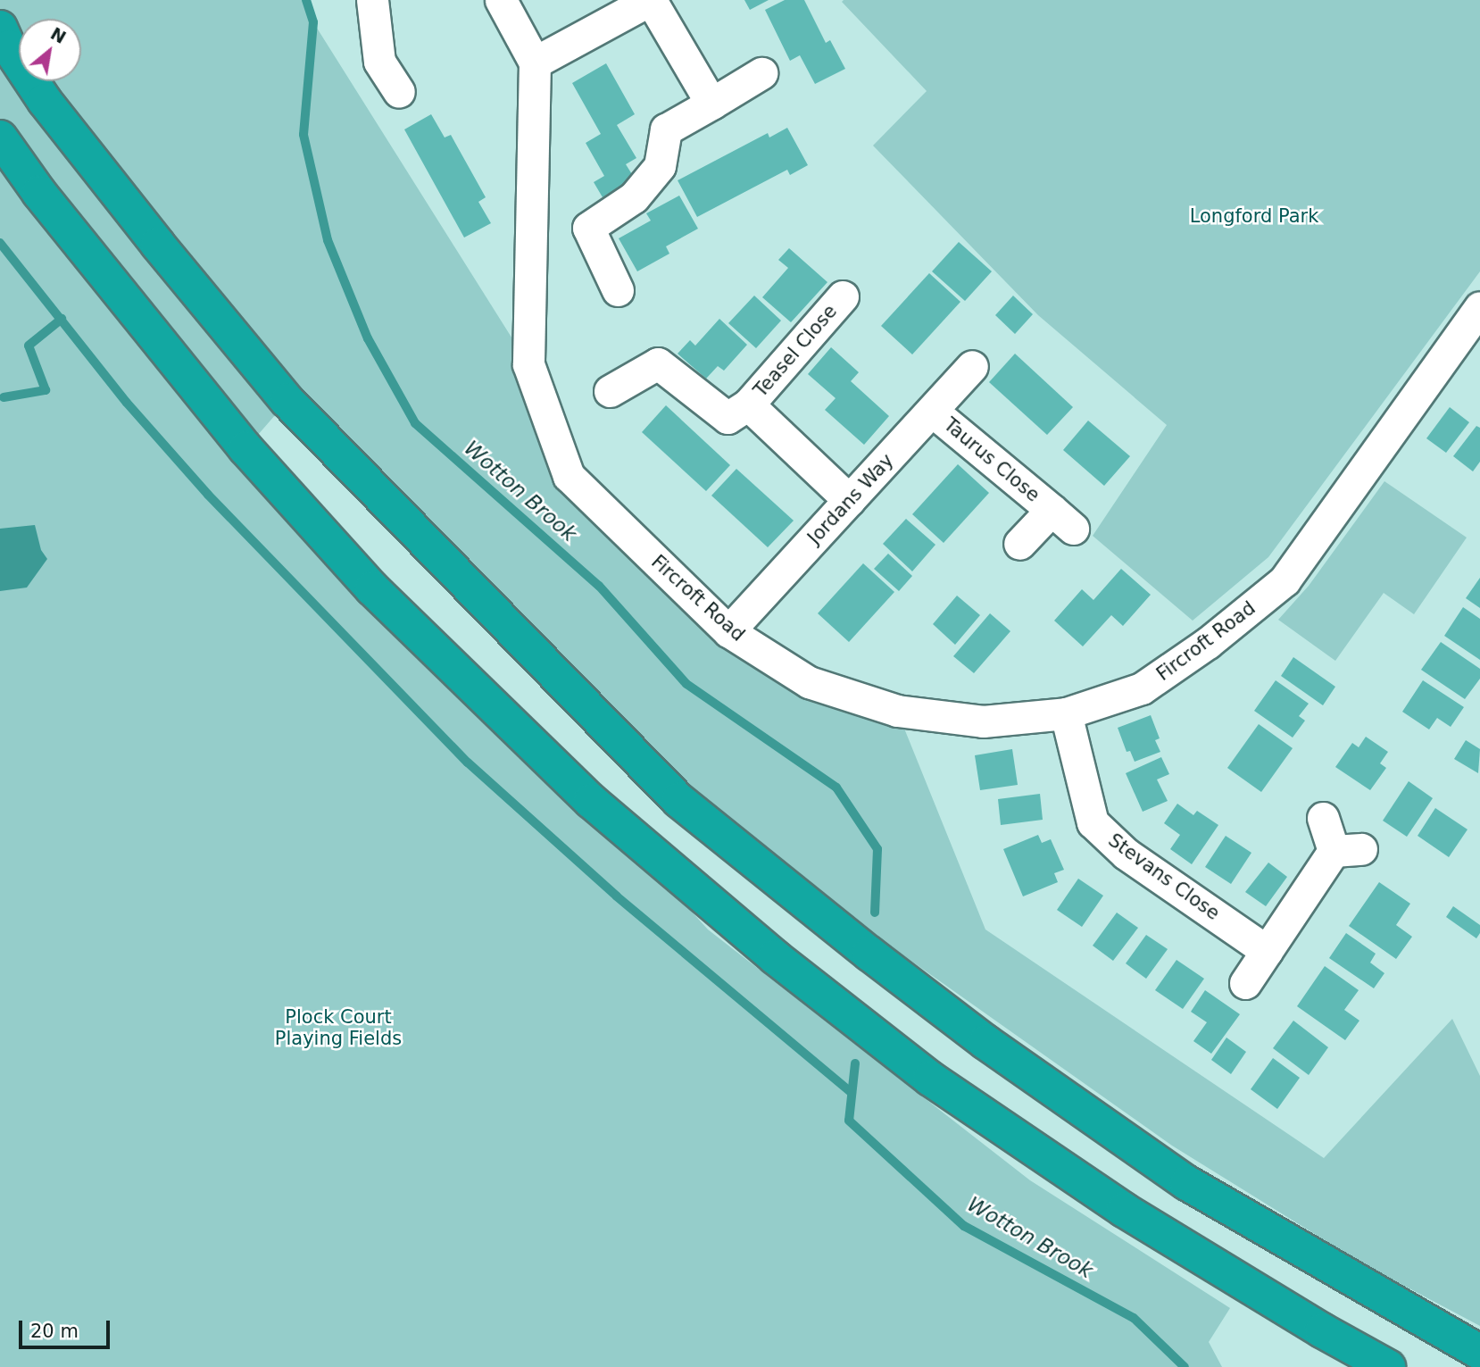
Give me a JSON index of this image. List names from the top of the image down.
{
  "streets": {
    "street": [
      "Teasel Close",
      "Taurus Close",
      "Jordans Way",
      "Fircroft Road",
      "Stevans Close"
    ]
  },
  "crossings": [
    ["Teasel Close", "Jordans Way"],
    ["Taurus Close", "Jordans Way"],
    ["Jordans Way", "Fircroft Road"],
    ["Fircroft Road", "Stevans Close"]
  ],
  "water": ["Wotton Brook"],
  "parks": ["Longford Park", "Plock Court Playing Fields"],
  "scale_bar": "20 m",
  "north": "top right"
}
